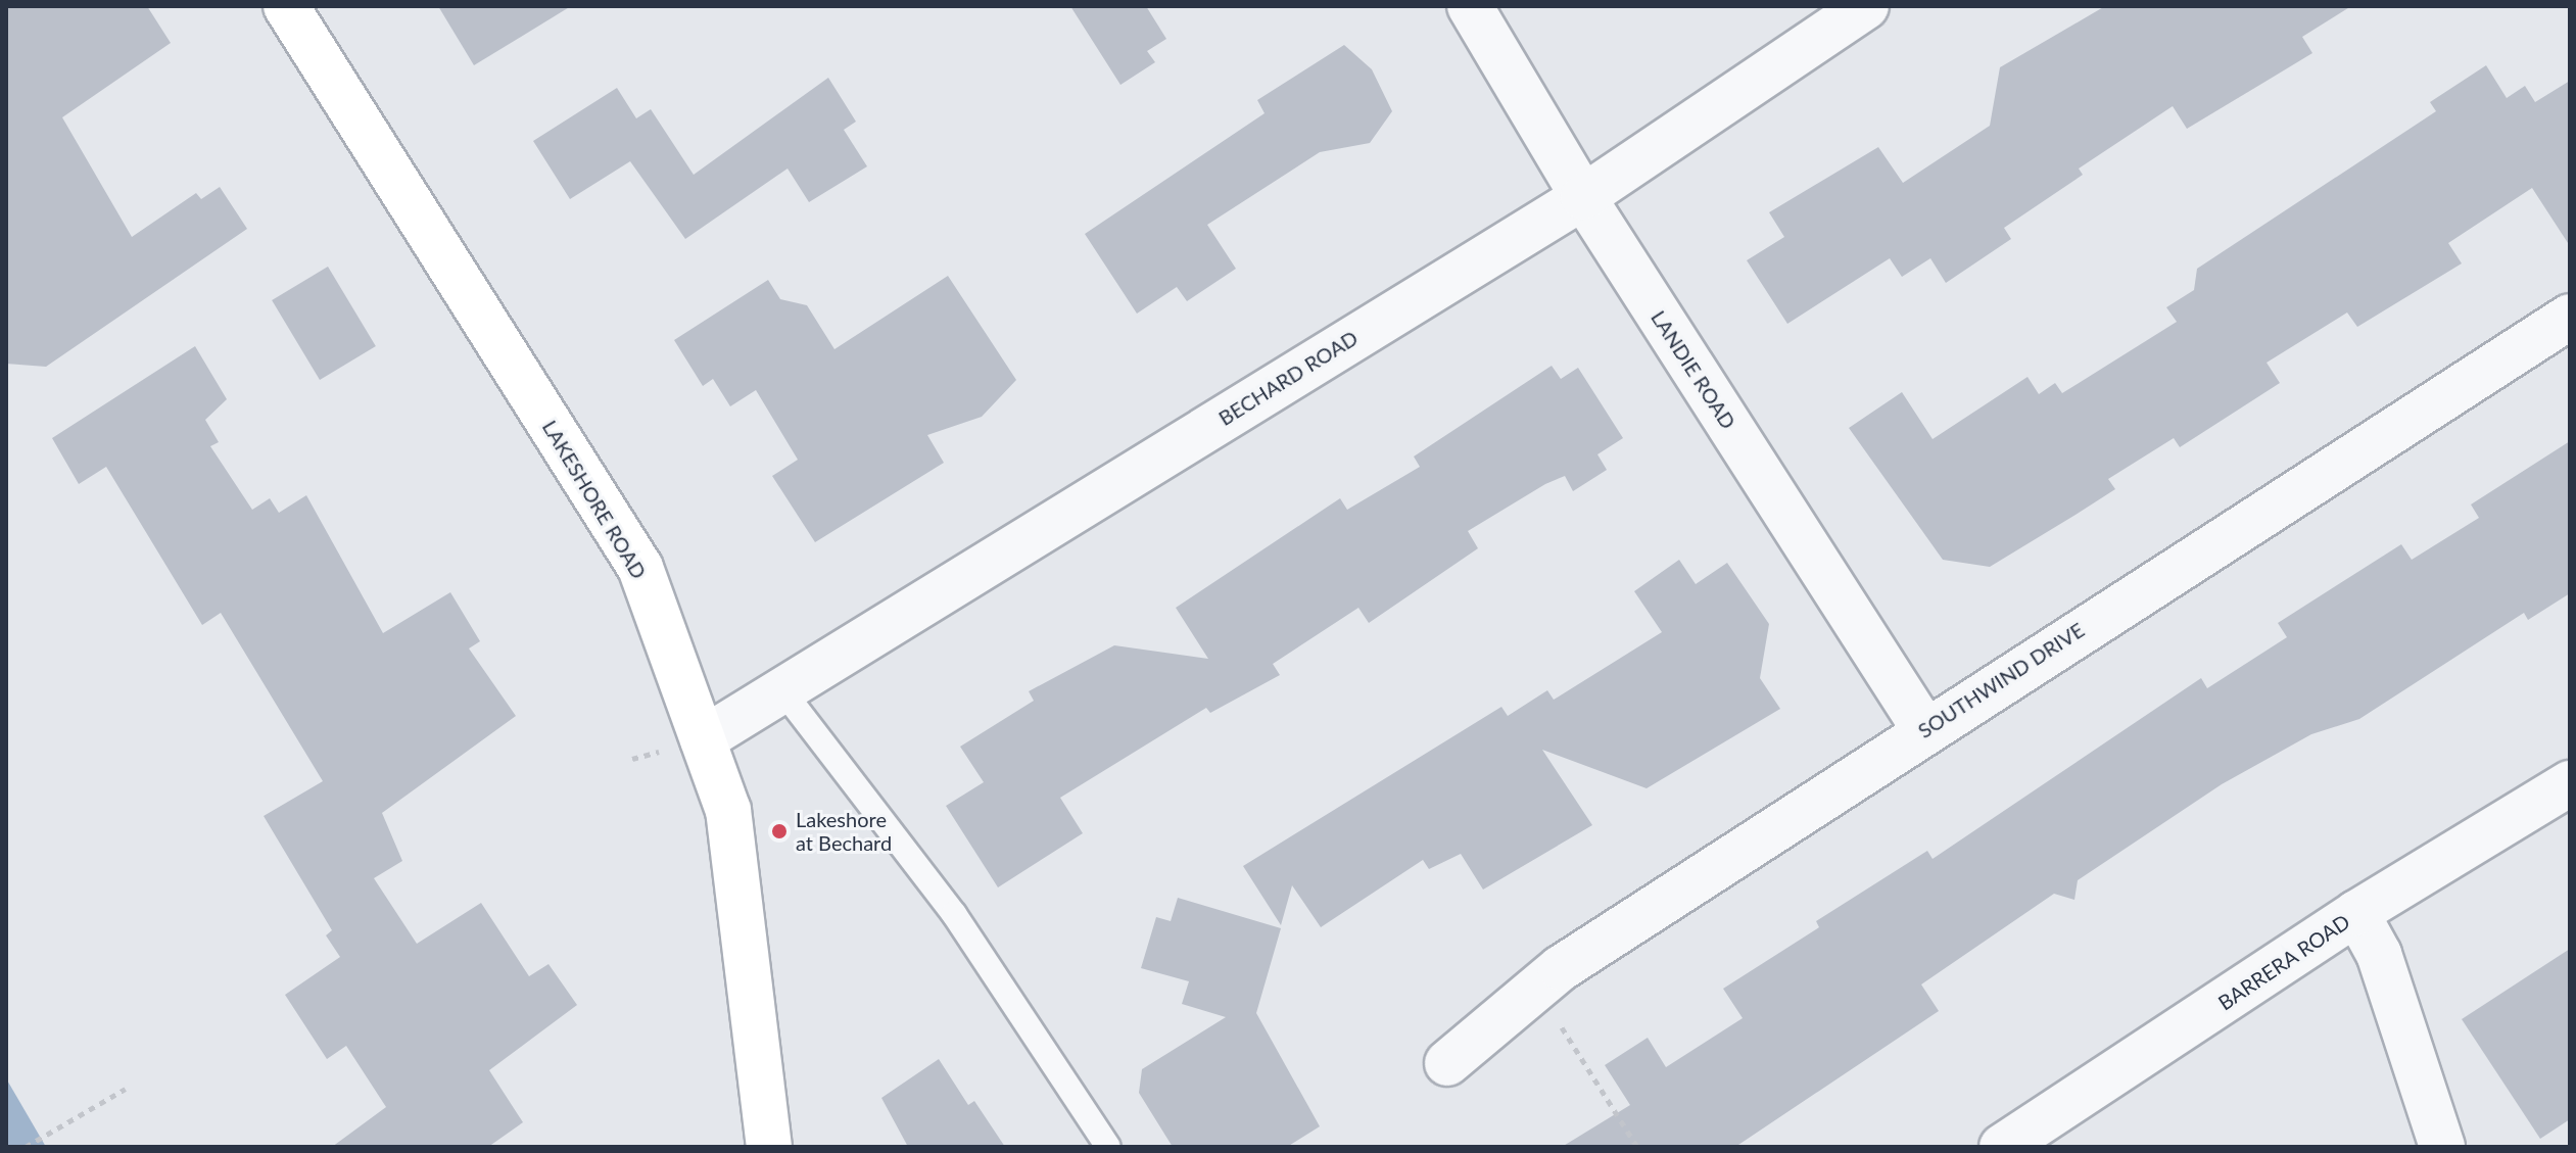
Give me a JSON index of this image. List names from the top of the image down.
{
  "streets": {
    "main road": ["LAKESHORE ROAD"],
    "street": [
      "LANDIE ROAD",
      "BECHARD ROAD",
      "SOUTHWIND DRIVE",
      "BARRERA ROAD"
    ]
  },
  "crossings": [
    ["LANDIE ROAD", "BECHARD ROAD"],
    ["LANDIE ROAD", "SOUTHWIND DRIVE"],
    ["BECHARD ROAD", "LAKESHORE ROAD"]
  ],
  "places": ["Lakeshore at Bechard"]
}
